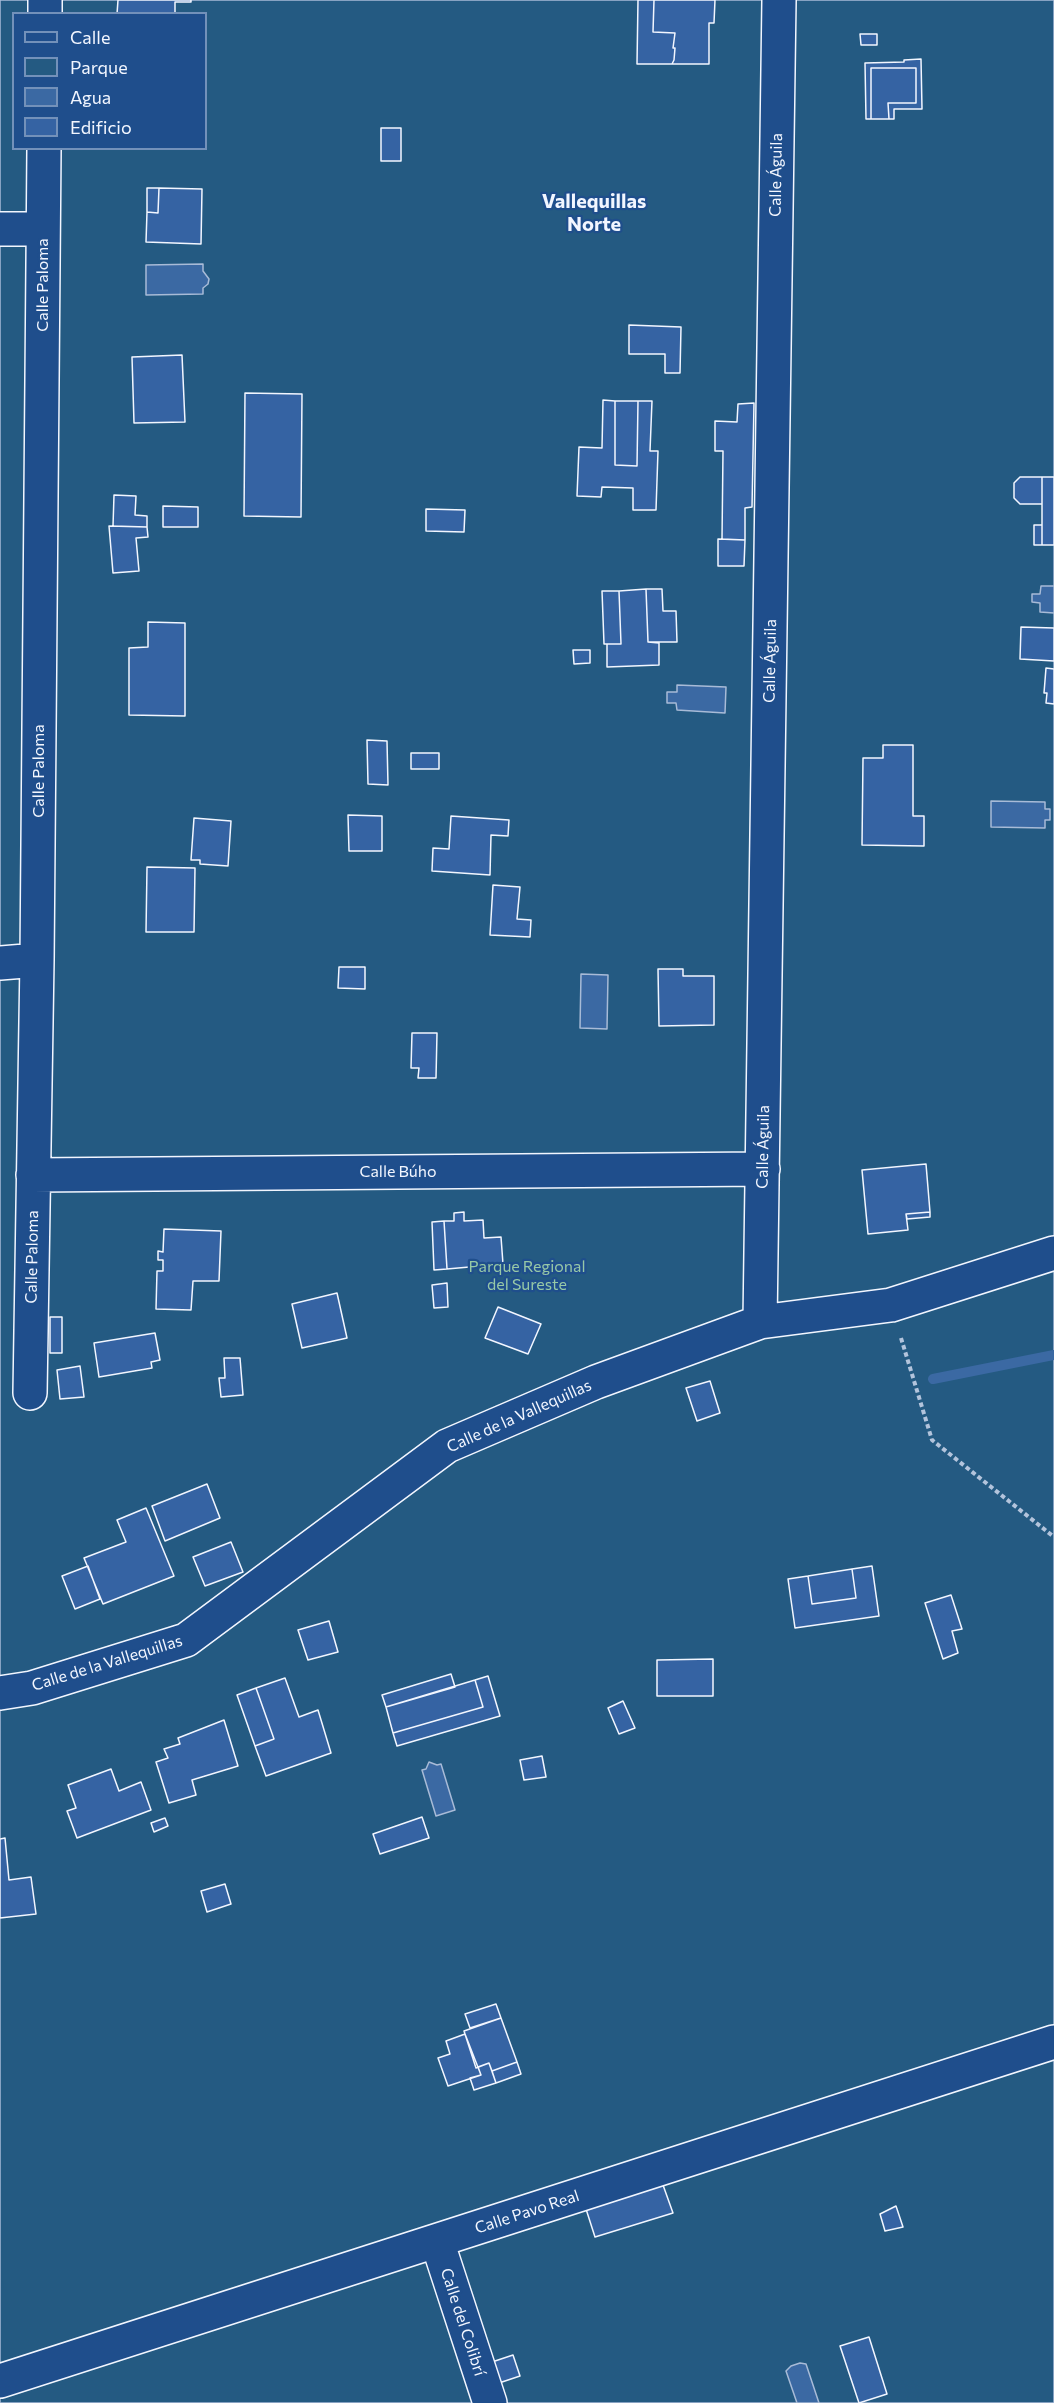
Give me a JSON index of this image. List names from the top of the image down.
{
  "streets": {
    "street": [
      "Calle Águila",
      "Calle Paloma",
      "Calle Búho",
      "Calle de la Vallequillas",
      "Calle Pavo Real",
      "Calle del Colibrí"
    ]
  },
  "crossings": [
    ["Calle Águila", "Calle Búho"],
    ["Calle Águila", "Calle de la Vallequillas"],
    ["Calle Paloma", "Calle Búho"],
    ["Calle Pavo Real", "Calle del Colibrí"]
  ],
  "districts": ["Vallequillas Norte"],
  "parks": ["Parque Regional del Sureste"],
  "legend": [
    "Calle",
    "Parque",
    "Agua",
    "Edificio"
  ]
}
